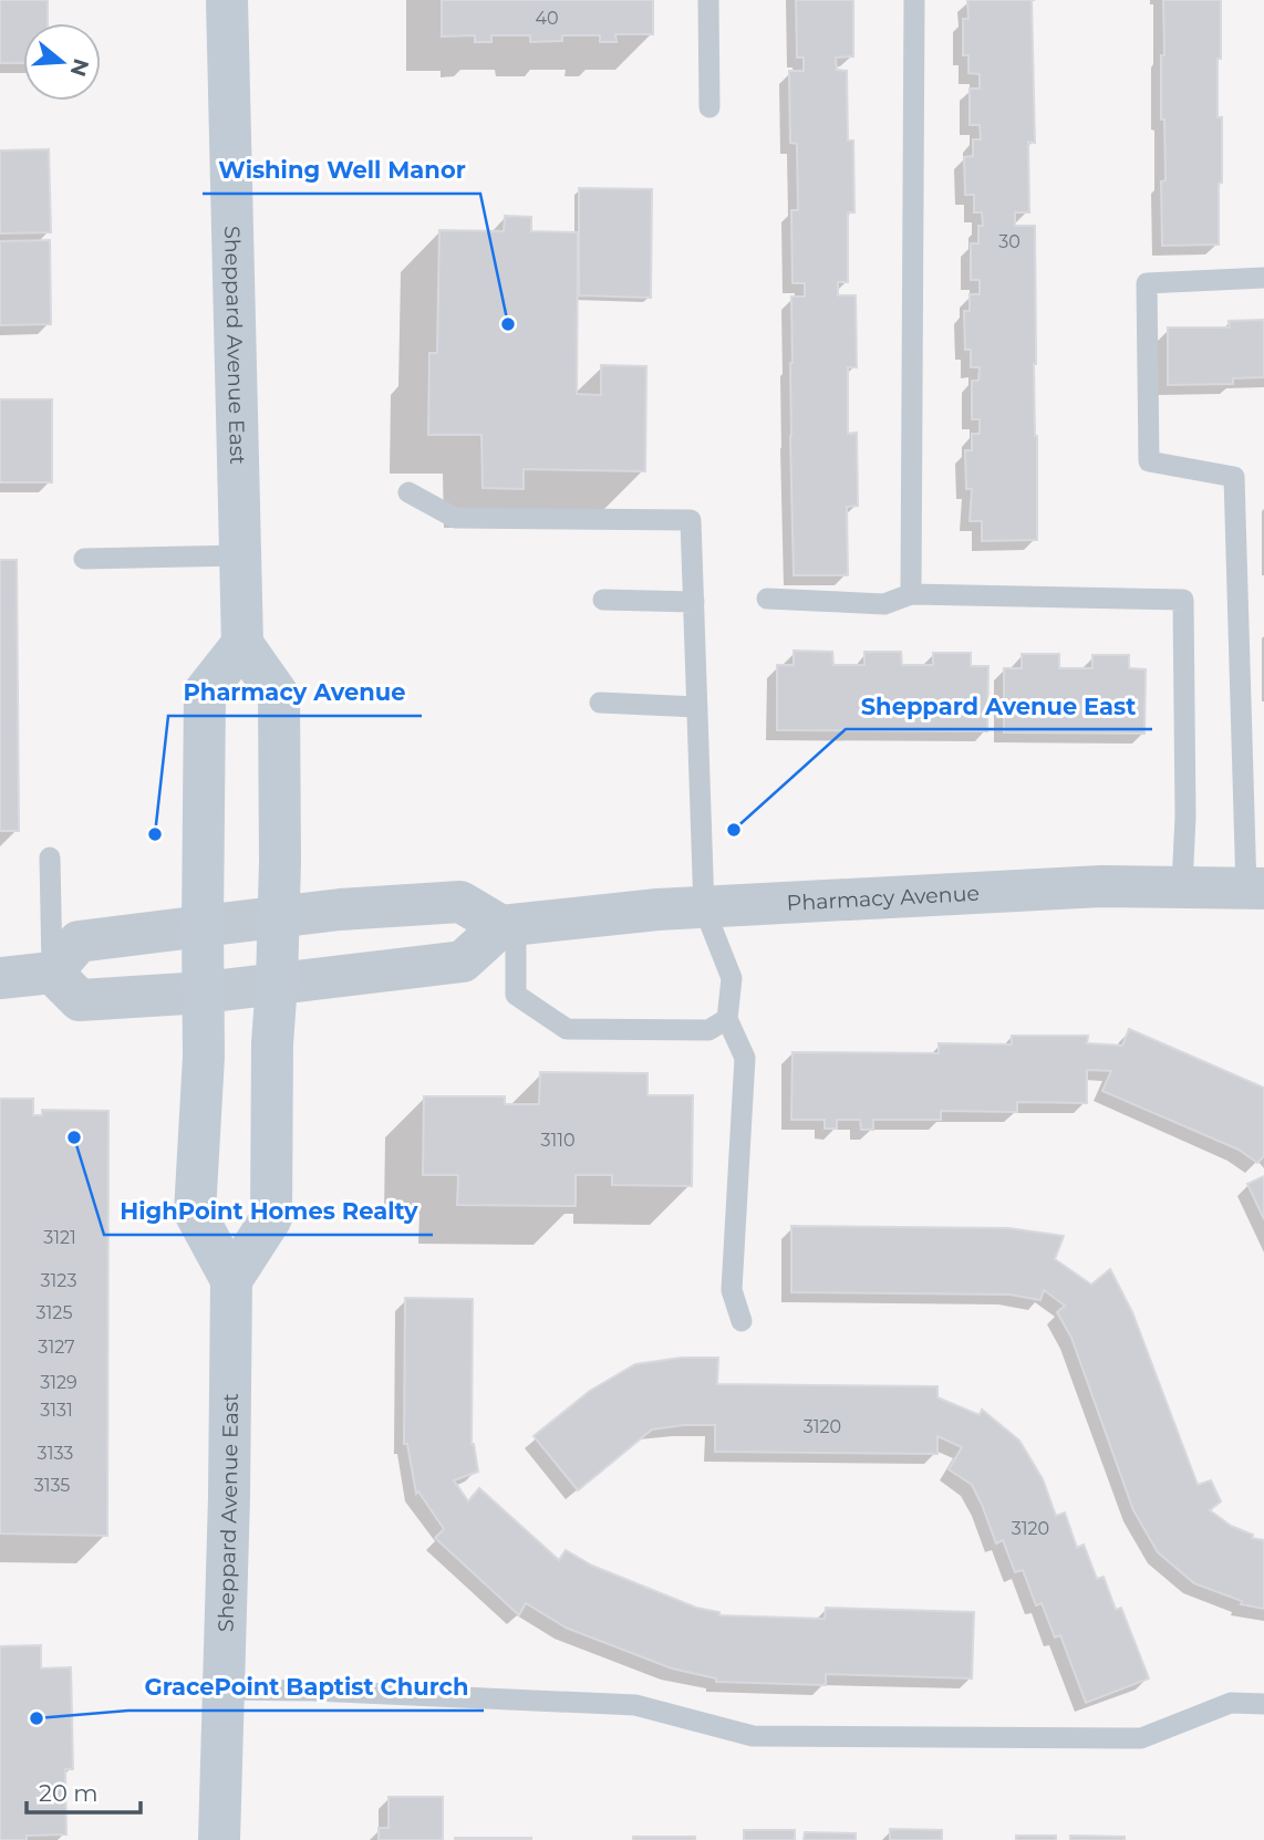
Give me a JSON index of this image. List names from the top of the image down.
{
  "streets": {
    "main road": ["Sheppard Avenue East"],
    "street": ["Pharmacy Avenue"]
  },
  "places": [
    "Wishing Well Manor",
    "Sheppard Avenue East",
    "Pharmacy Avenue",
    "HighPoint Homes Realty",
    "GracePoint Baptist Church"
  ],
  "house_numbers": [
    "40",
    "30",
    "3110",
    "3121",
    "3123",
    "3125",
    "3127",
    "3129",
    "3131",
    "3120",
    "3133",
    "3135",
    "3120"
  ],
  "scale_bar": "20 m",
  "north": "right"
}
